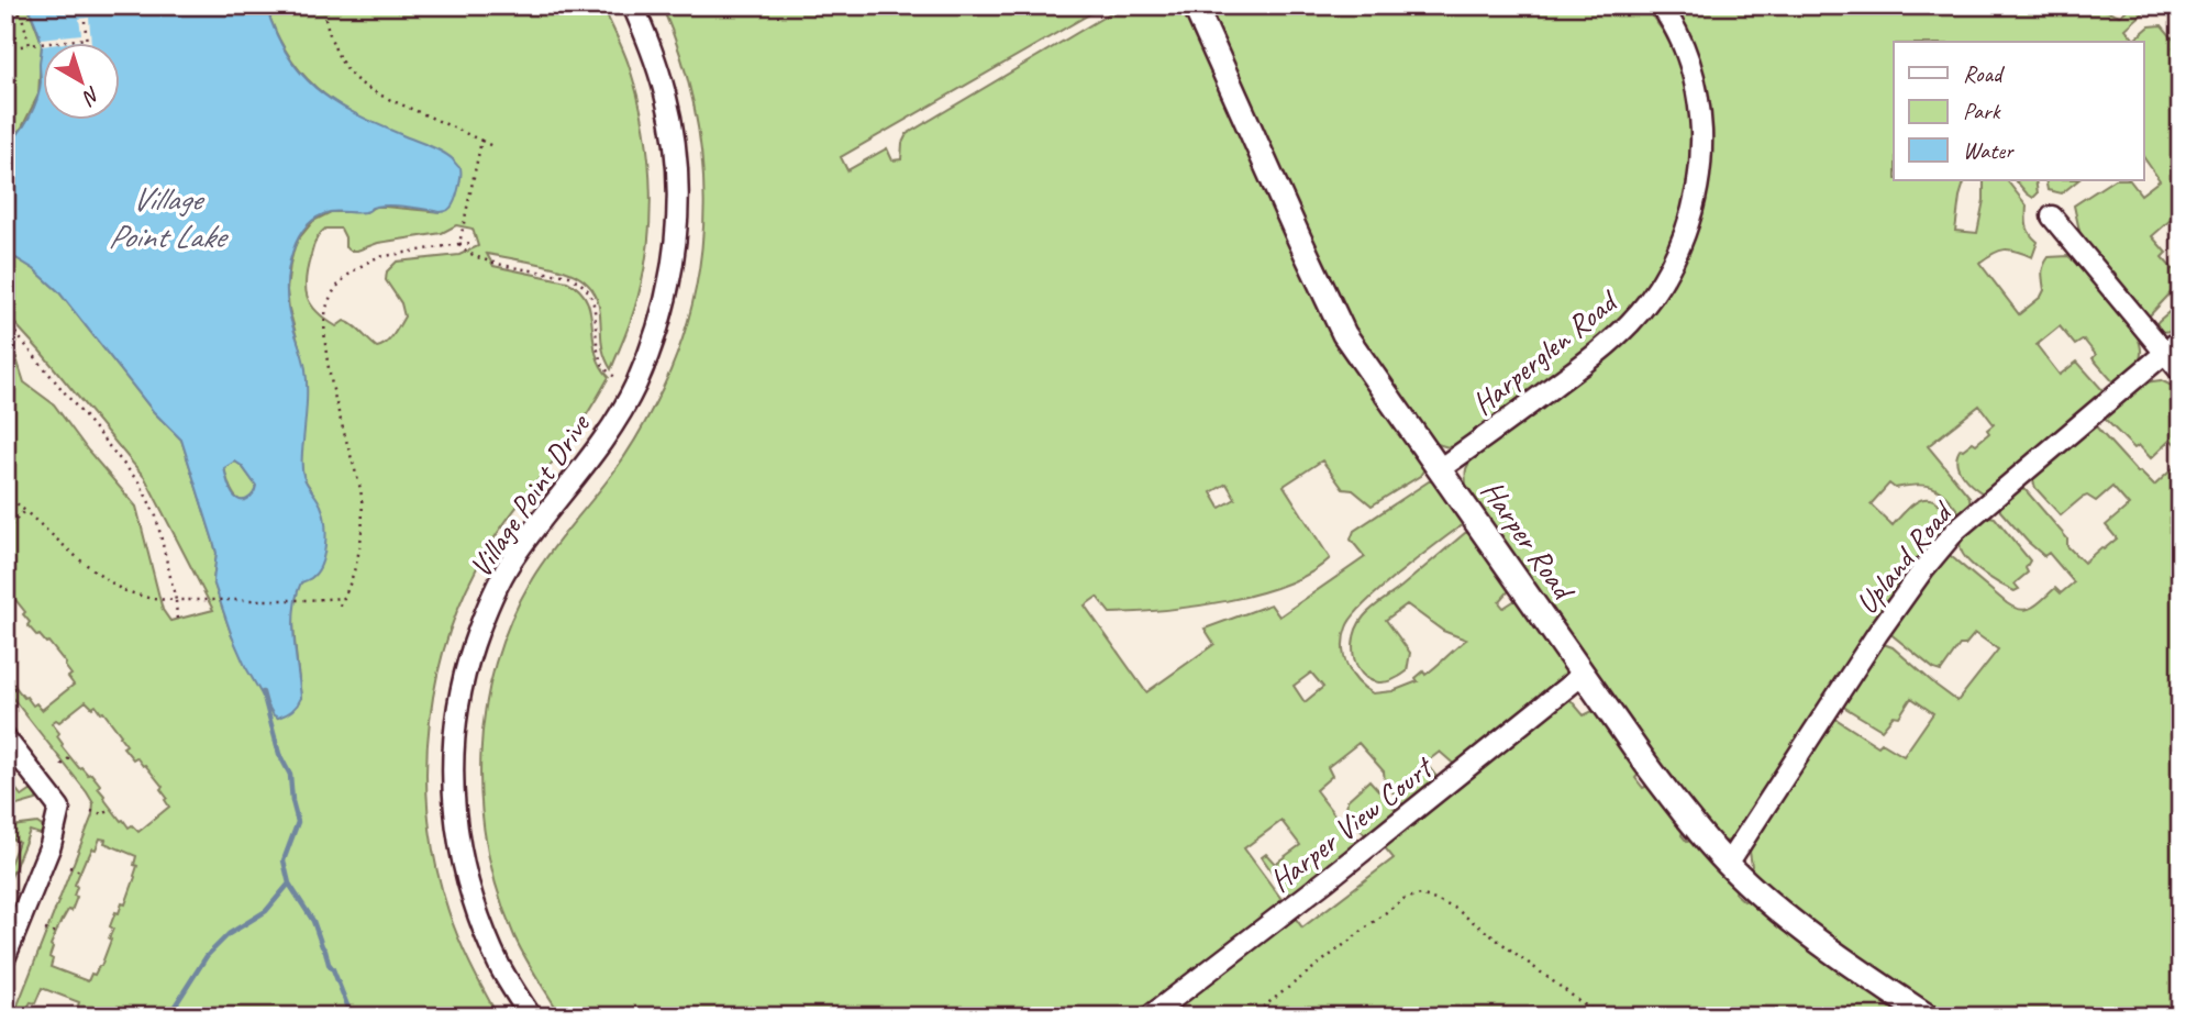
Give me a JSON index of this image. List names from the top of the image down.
{
  "streets": {
    "main road": ["Harper Road"],
    "street": [
      "Harperglen Road",
      "Village Point Drive",
      "Upland Road",
      "Harper View Court"
    ]
  },
  "crossings": [
    ["Harperglen Road", "Harper Road"],
    ["Harper Road", "Upland Road"],
    ["Harper Road", "Harper View Court"]
  ],
  "water": ["Village Point Lake"],
  "legend": ["Road", "Park", "Water"],
  "north": "bottom right"
}
